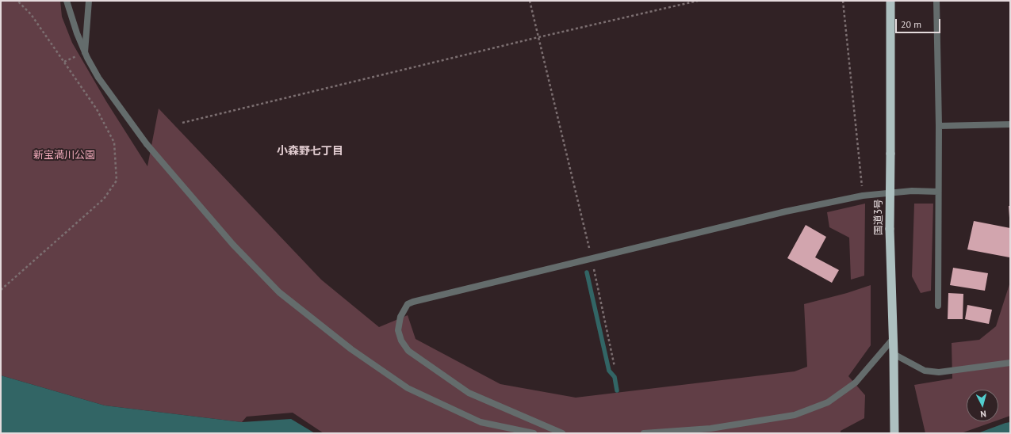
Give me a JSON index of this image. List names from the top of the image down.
{
  "streets": {
    "highway": ["国道3号"]
  },
  "districts": ["小森野七丁目"],
  "parks": ["新宝満川公園"],
  "scale_bar": "20 m",
  "north": "bottom"
}
